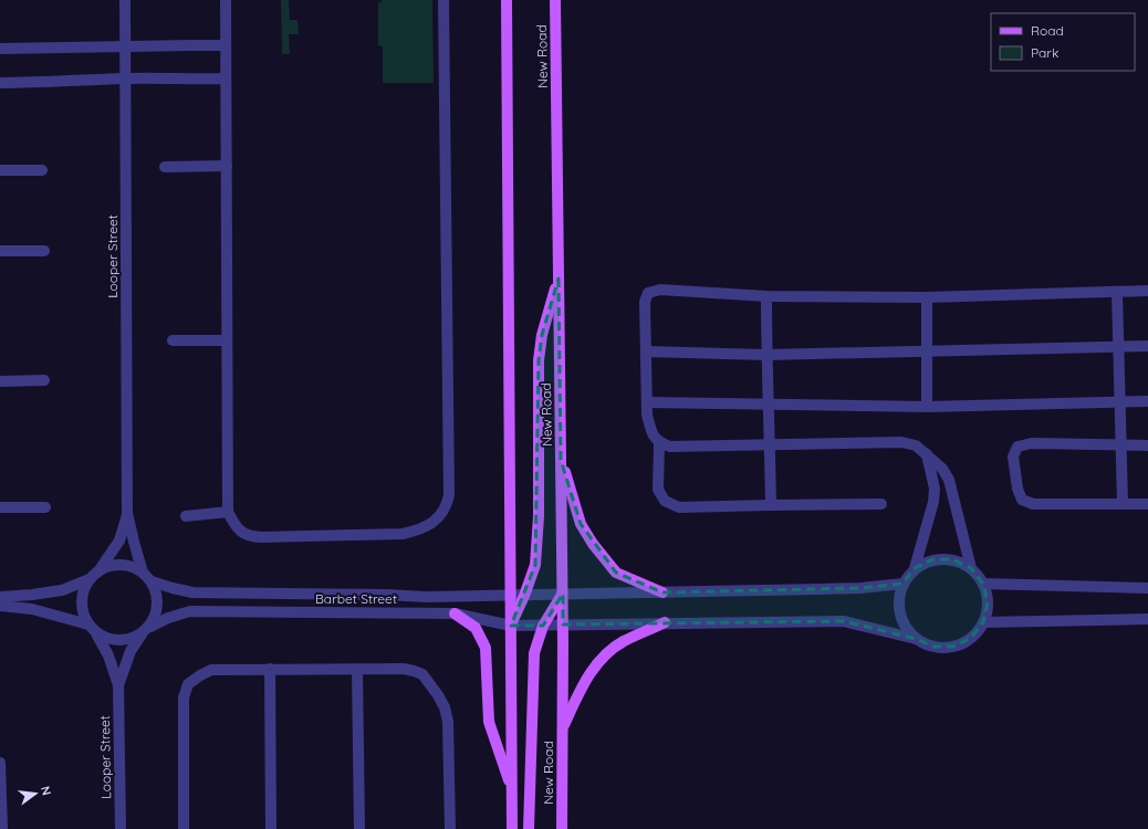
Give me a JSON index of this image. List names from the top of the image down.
{
  "streets": {
    "main road": ["New Road"],
    "street": ["Looper Street", "Barbet Street"]
  },
  "crossings": [
    ["New Road", "Barbet Street"],
    ["Looper Street", "Barbet Street"]
  ],
  "legend": ["Road", "Park"],
  "north": "right"
}
